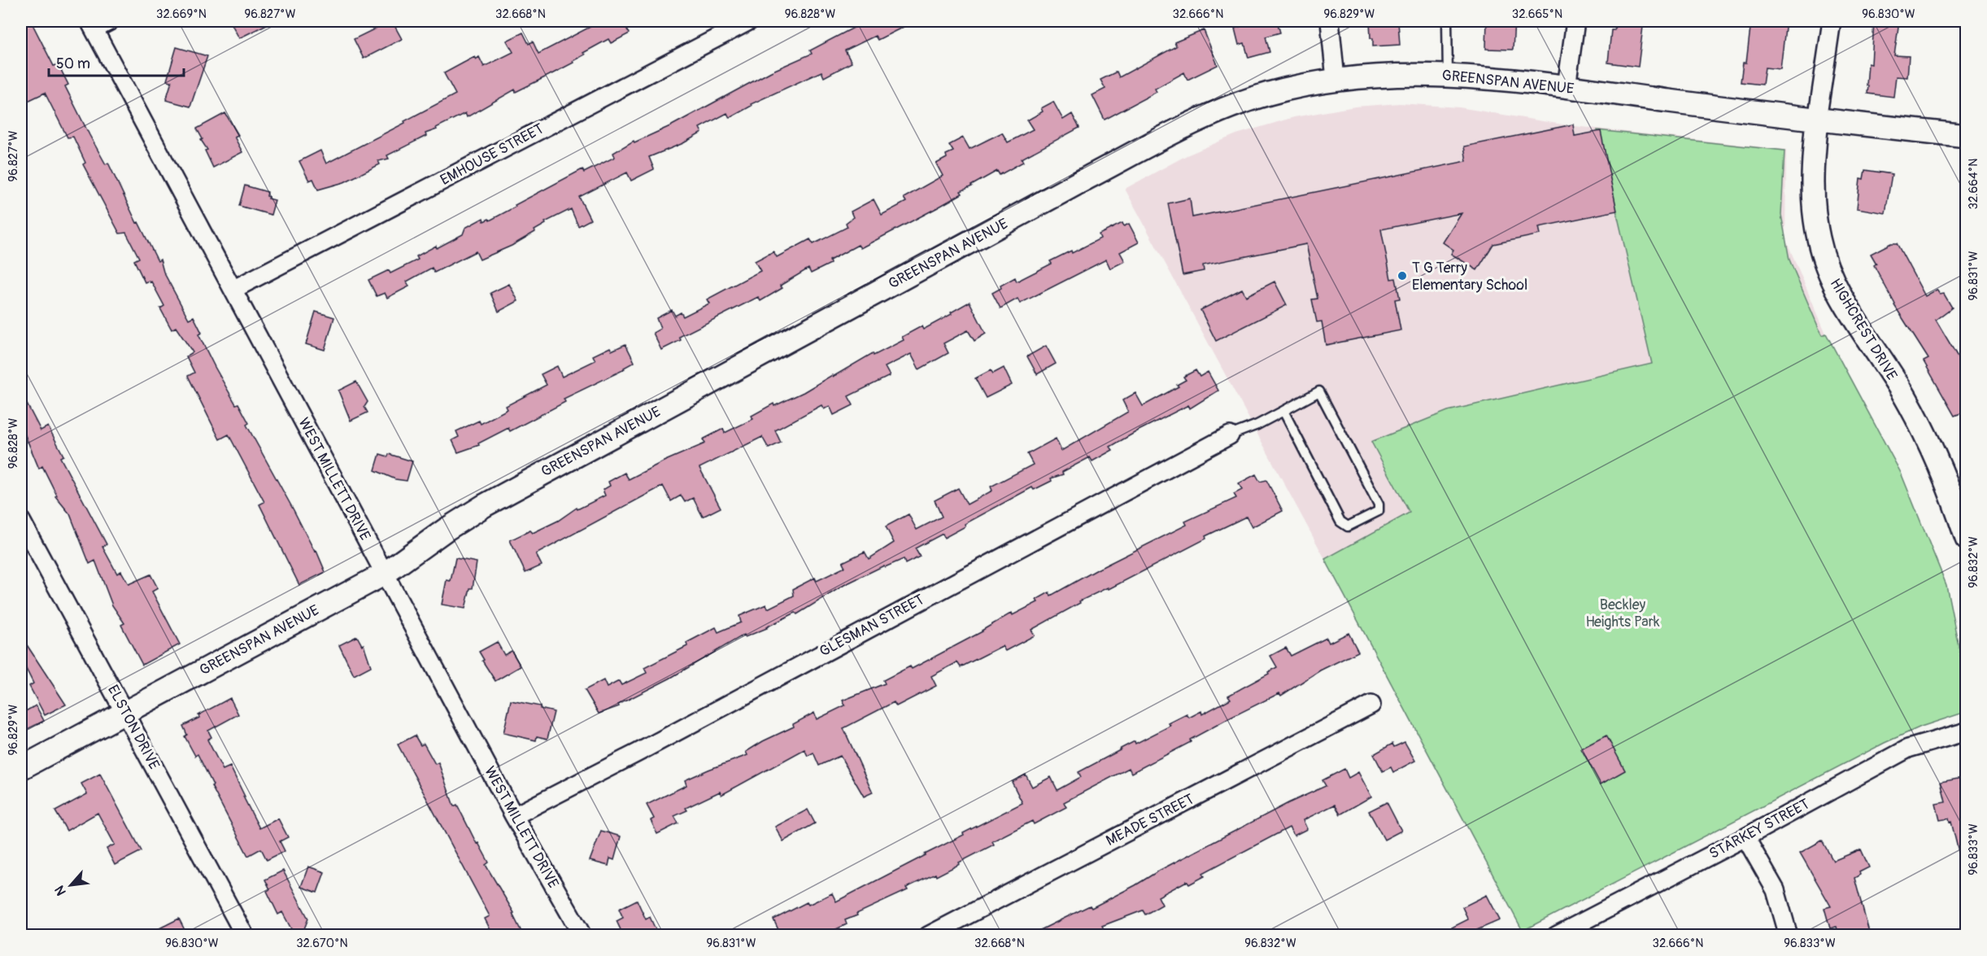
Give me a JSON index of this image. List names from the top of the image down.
{
  "streets": {
    "street": [
      "GREENSPAN AVENUE",
      "EMHOUSE STREET",
      "HIGHCREST DRIVE",
      "WEST MILLETT DRIVE",
      "GLESMAN STREET",
      "ELSTON DRIVE",
      "MEADE STREET",
      "STARKEY STREET"
    ]
  },
  "crossings": [
    ["GREENSPAN AVENUE", "HIGHCREST DRIVE"],
    ["GREENSPAN AVENUE", "WEST MILLETT DRIVE"],
    ["GREENSPAN AVENUE", "ELSTON DRIVE"],
    ["EMHOUSE STREET", "WEST MILLETT DRIVE"],
    ["WEST MILLETT DRIVE", "GLESMAN STREET"]
  ],
  "parks": ["Beckley Heights Park"],
  "places": ["T G Terry Elementary School"],
  "scale_bar": "50 m",
  "north": "bottom left",
  "coordinates": [
    "32.669°N",
    "96.827°W",
    "32.668°N",
    "96.828°W",
    "32.666°N",
    "96.829°W",
    "32.665°N",
    "96.830°W",
    "32.664°N",
    "96.831°W",
    "96.832°W",
    "96.833°W",
    "32.670°N"
  ]
}
